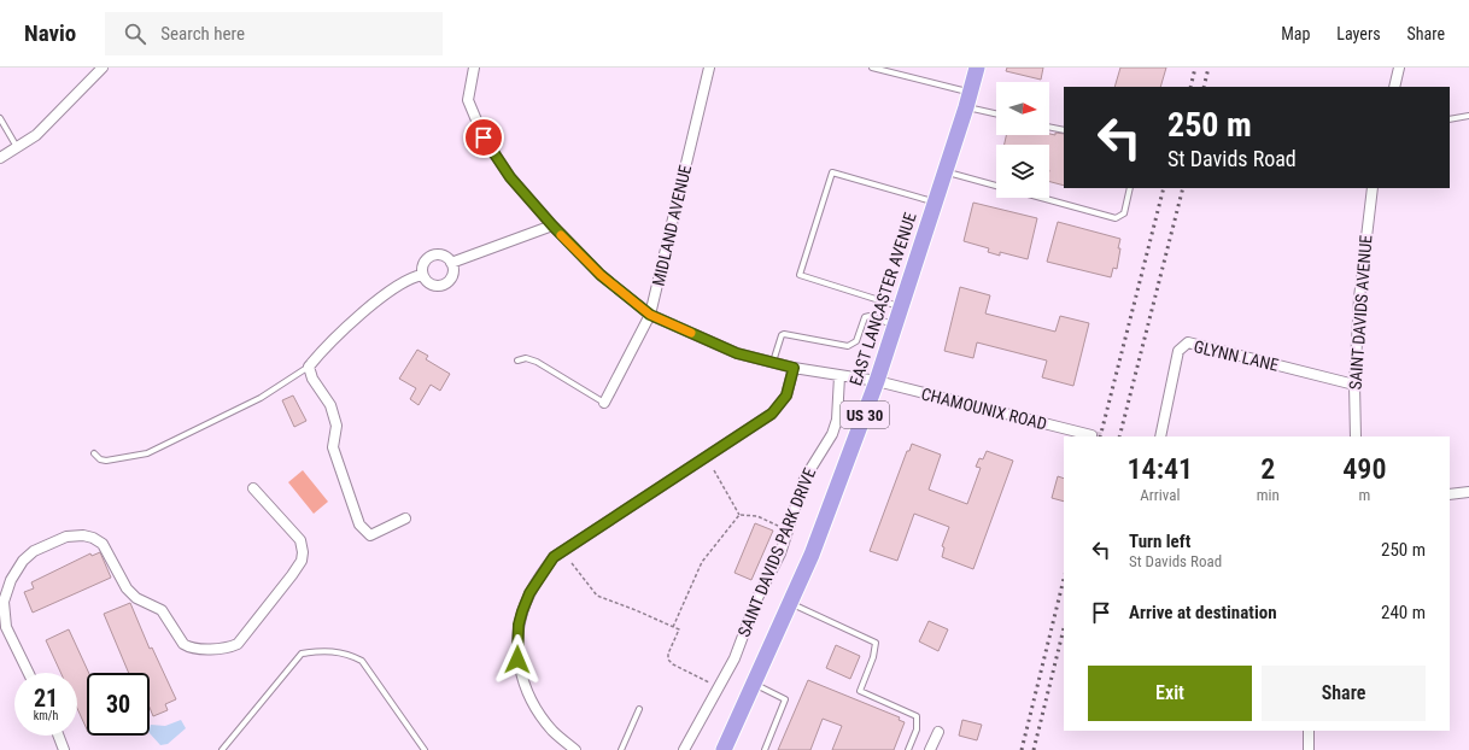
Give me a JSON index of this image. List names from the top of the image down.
{
  "streets": {
    "highway": ["EAST LANCASTER AVENUE", "US 30"],
    "street": [
      "MIDLAND AVENUE",
      "SAINT DAVIDS AVENUE",
      "GLYNN LANE",
      "CHAMOUNIX ROAD",
      "SAINT DAVIDS PARK DRIVE"
    ]
  },
  "crossings": [
    ["MIDLAND AVENUE", "CHAMOUNIX ROAD"],
    ["EAST LANCASTER AVENUE", "CHAMOUNIX ROAD"],
    ["SAINT DAVIDS AVENUE", "GLYNN LANE"],
    ["CHAMOUNIX ROAD", "SAINT DAVIDS PARK DRIVE"]
  ],
  "north": "right",
  "page": {
    "header": "Navio",
    "search": "Search here",
    "nav": ["Map", "Layers", "Share"],
    "turn": ["250 m", "St Davids Road"],
    "eta": [
      "14:41",
      "Arrival",
      "2",
      "min",
      "490",
      "m"
    ],
    "list": [
      {
        "name": "Turn left",
        "note": "St Davids Road",
        "value": "250 m"
      },
      {
        "name": "Arrive at destination",
        "value": "240 m"
      }
    ],
    "buttons": ["Exit", "Share"],
    "speed": "21 km/h",
    "limit": "30"
  }
}
